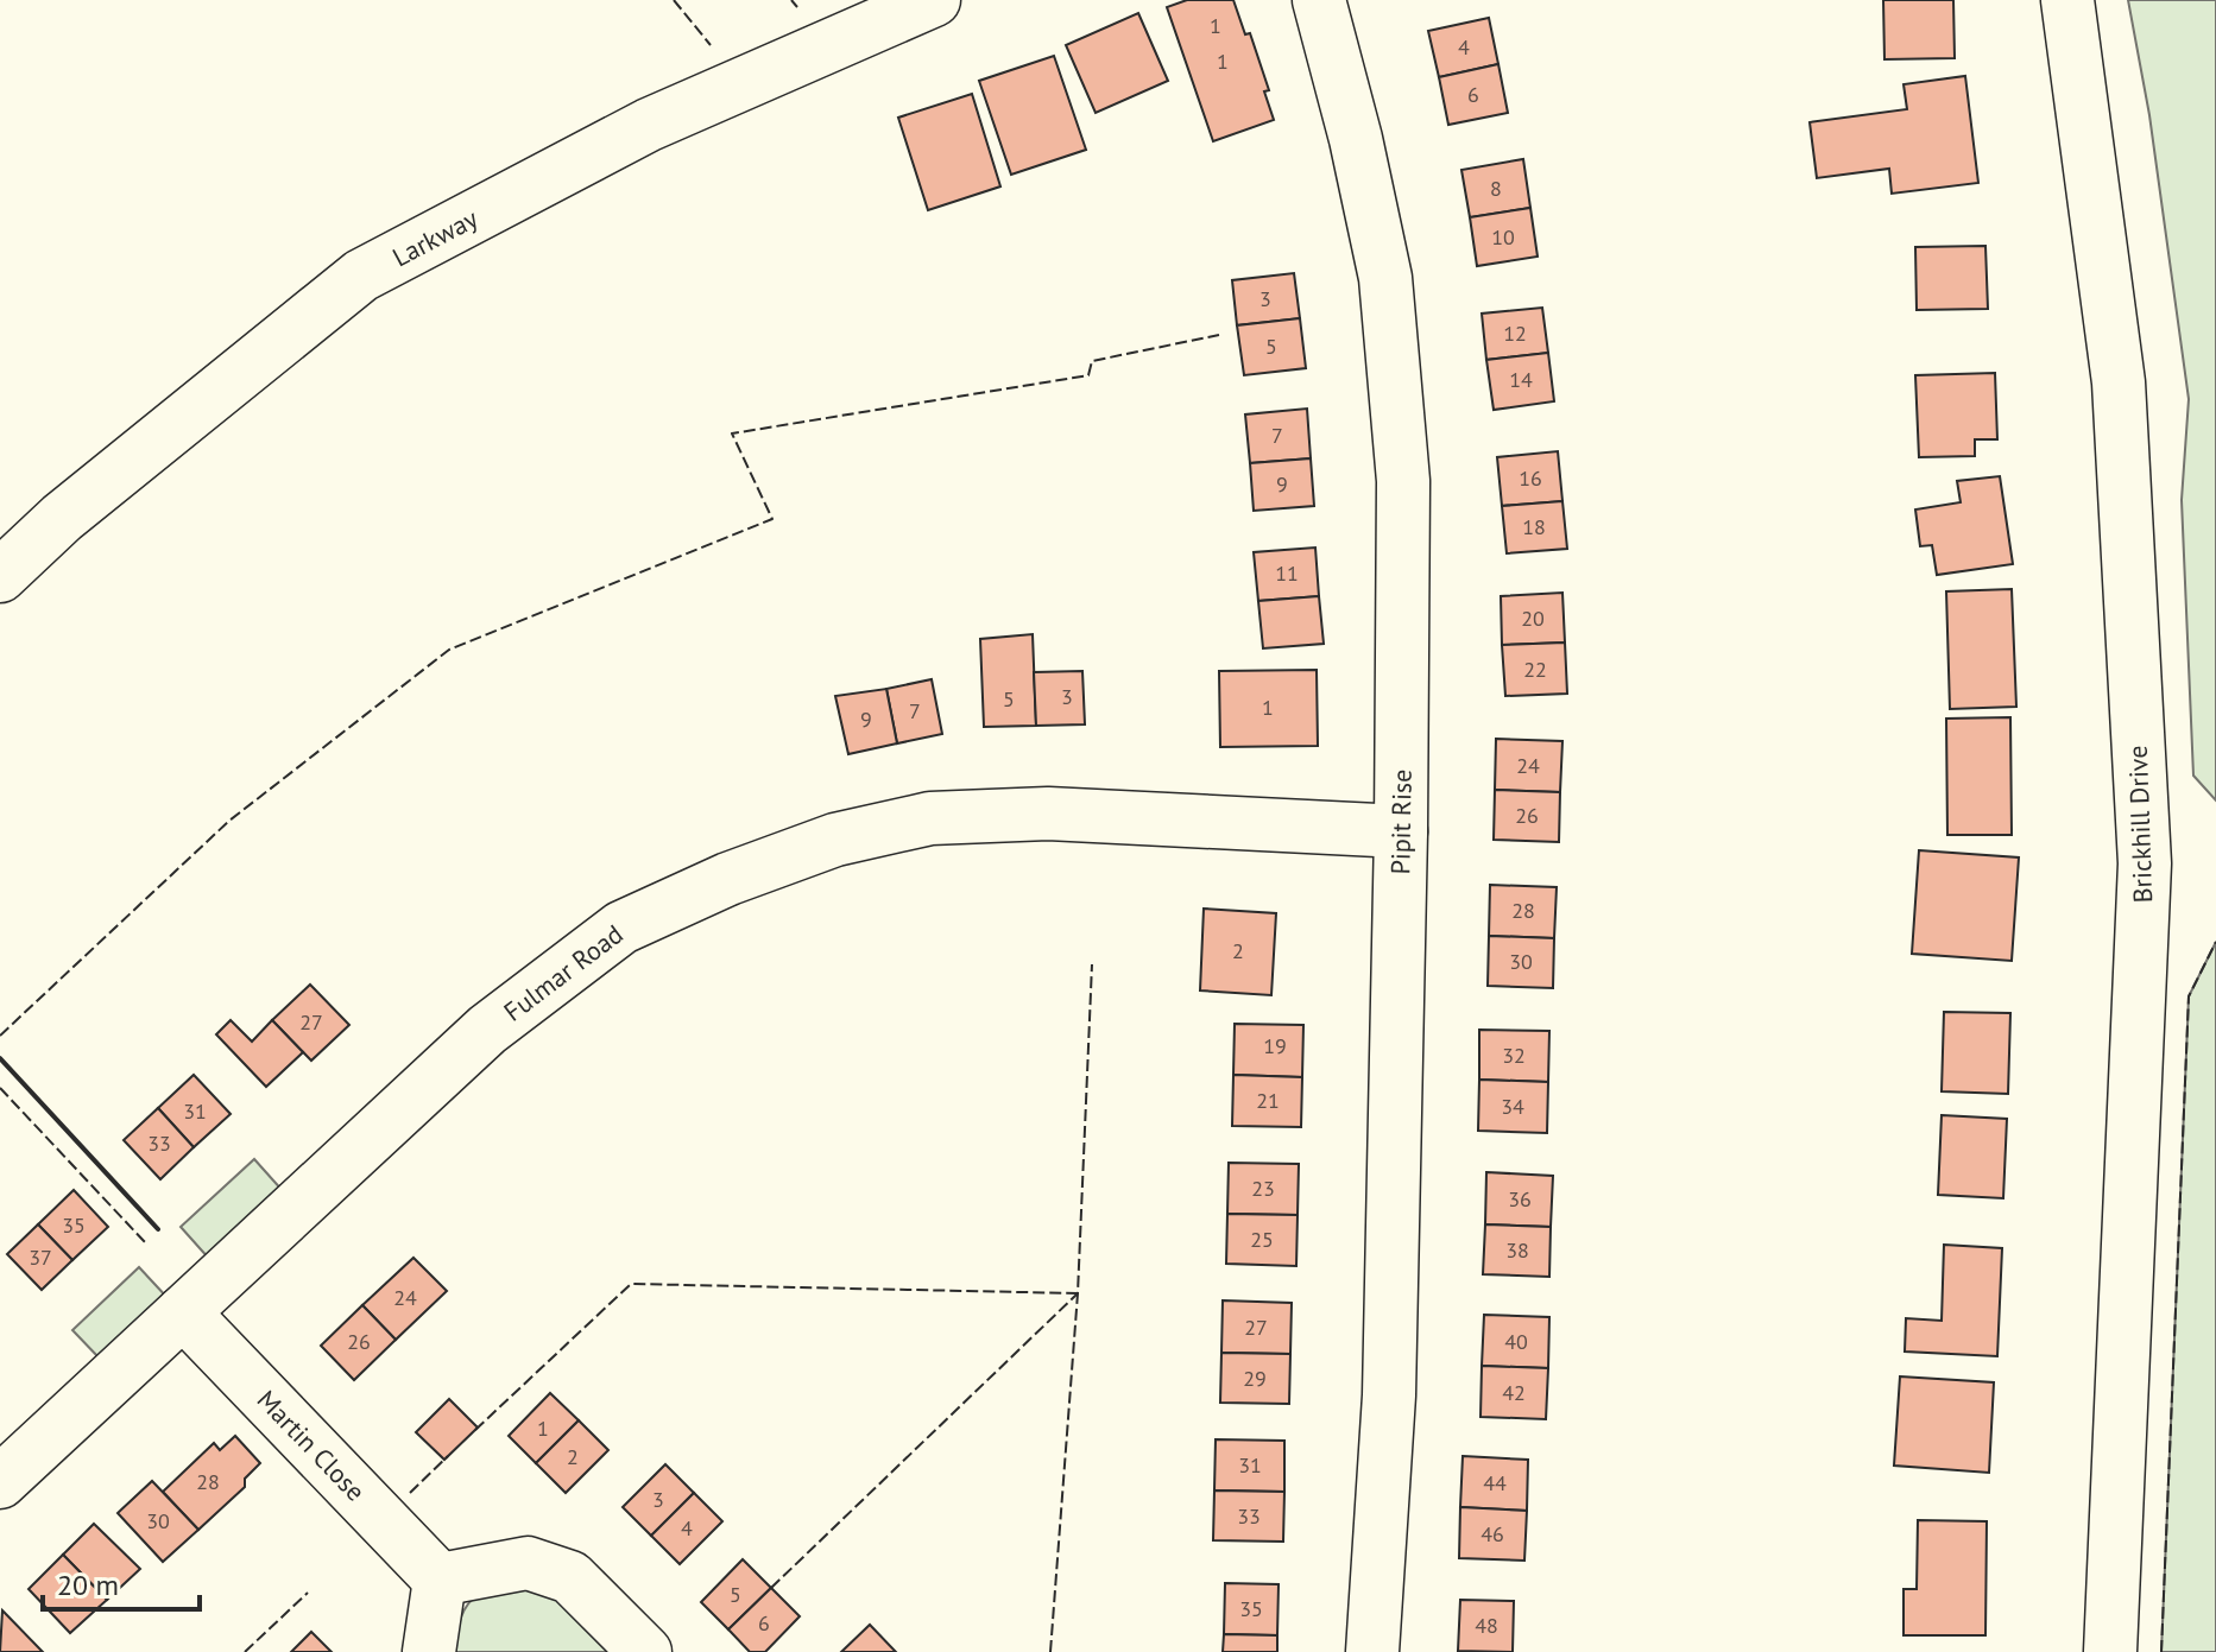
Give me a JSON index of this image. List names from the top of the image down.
{
  "streets": {
    "street": [
      "Larkway",
      "Pipit Rise",
      "Brickhill Drive",
      "Fulmar Road",
      "Martin Close"
    ]
  },
  "crossings": [
    ["Pipit Rise", "Fulmar Road"],
    ["Fulmar Road", "Martin Close"]
  ],
  "house_numbers": [
    "1",
    "4",
    "1",
    "6",
    "8",
    "10",
    "3",
    "12",
    "5",
    "14",
    "7",
    "16",
    "9",
    "18",
    "11",
    "20",
    "22",
    "3",
    "5",
    "1",
    "7",
    "9",
    "24",
    "26",
    "28",
    "2",
    "30",
    "27",
    "19",
    "32",
    "21",
    "34",
    "31",
    "33",
    "23",
    "36",
    "35",
    "25",
    "38",
    "37",
    "24",
    "27",
    "26",
    "40",
    "29",
    "42",
    "1",
    "2",
    "31",
    "28",
    "44",
    "3",
    "33",
    "30",
    "4",
    "46",
    "5",
    "35",
    "6",
    "48"
  ],
  "scale_bar": "20 m"
}
